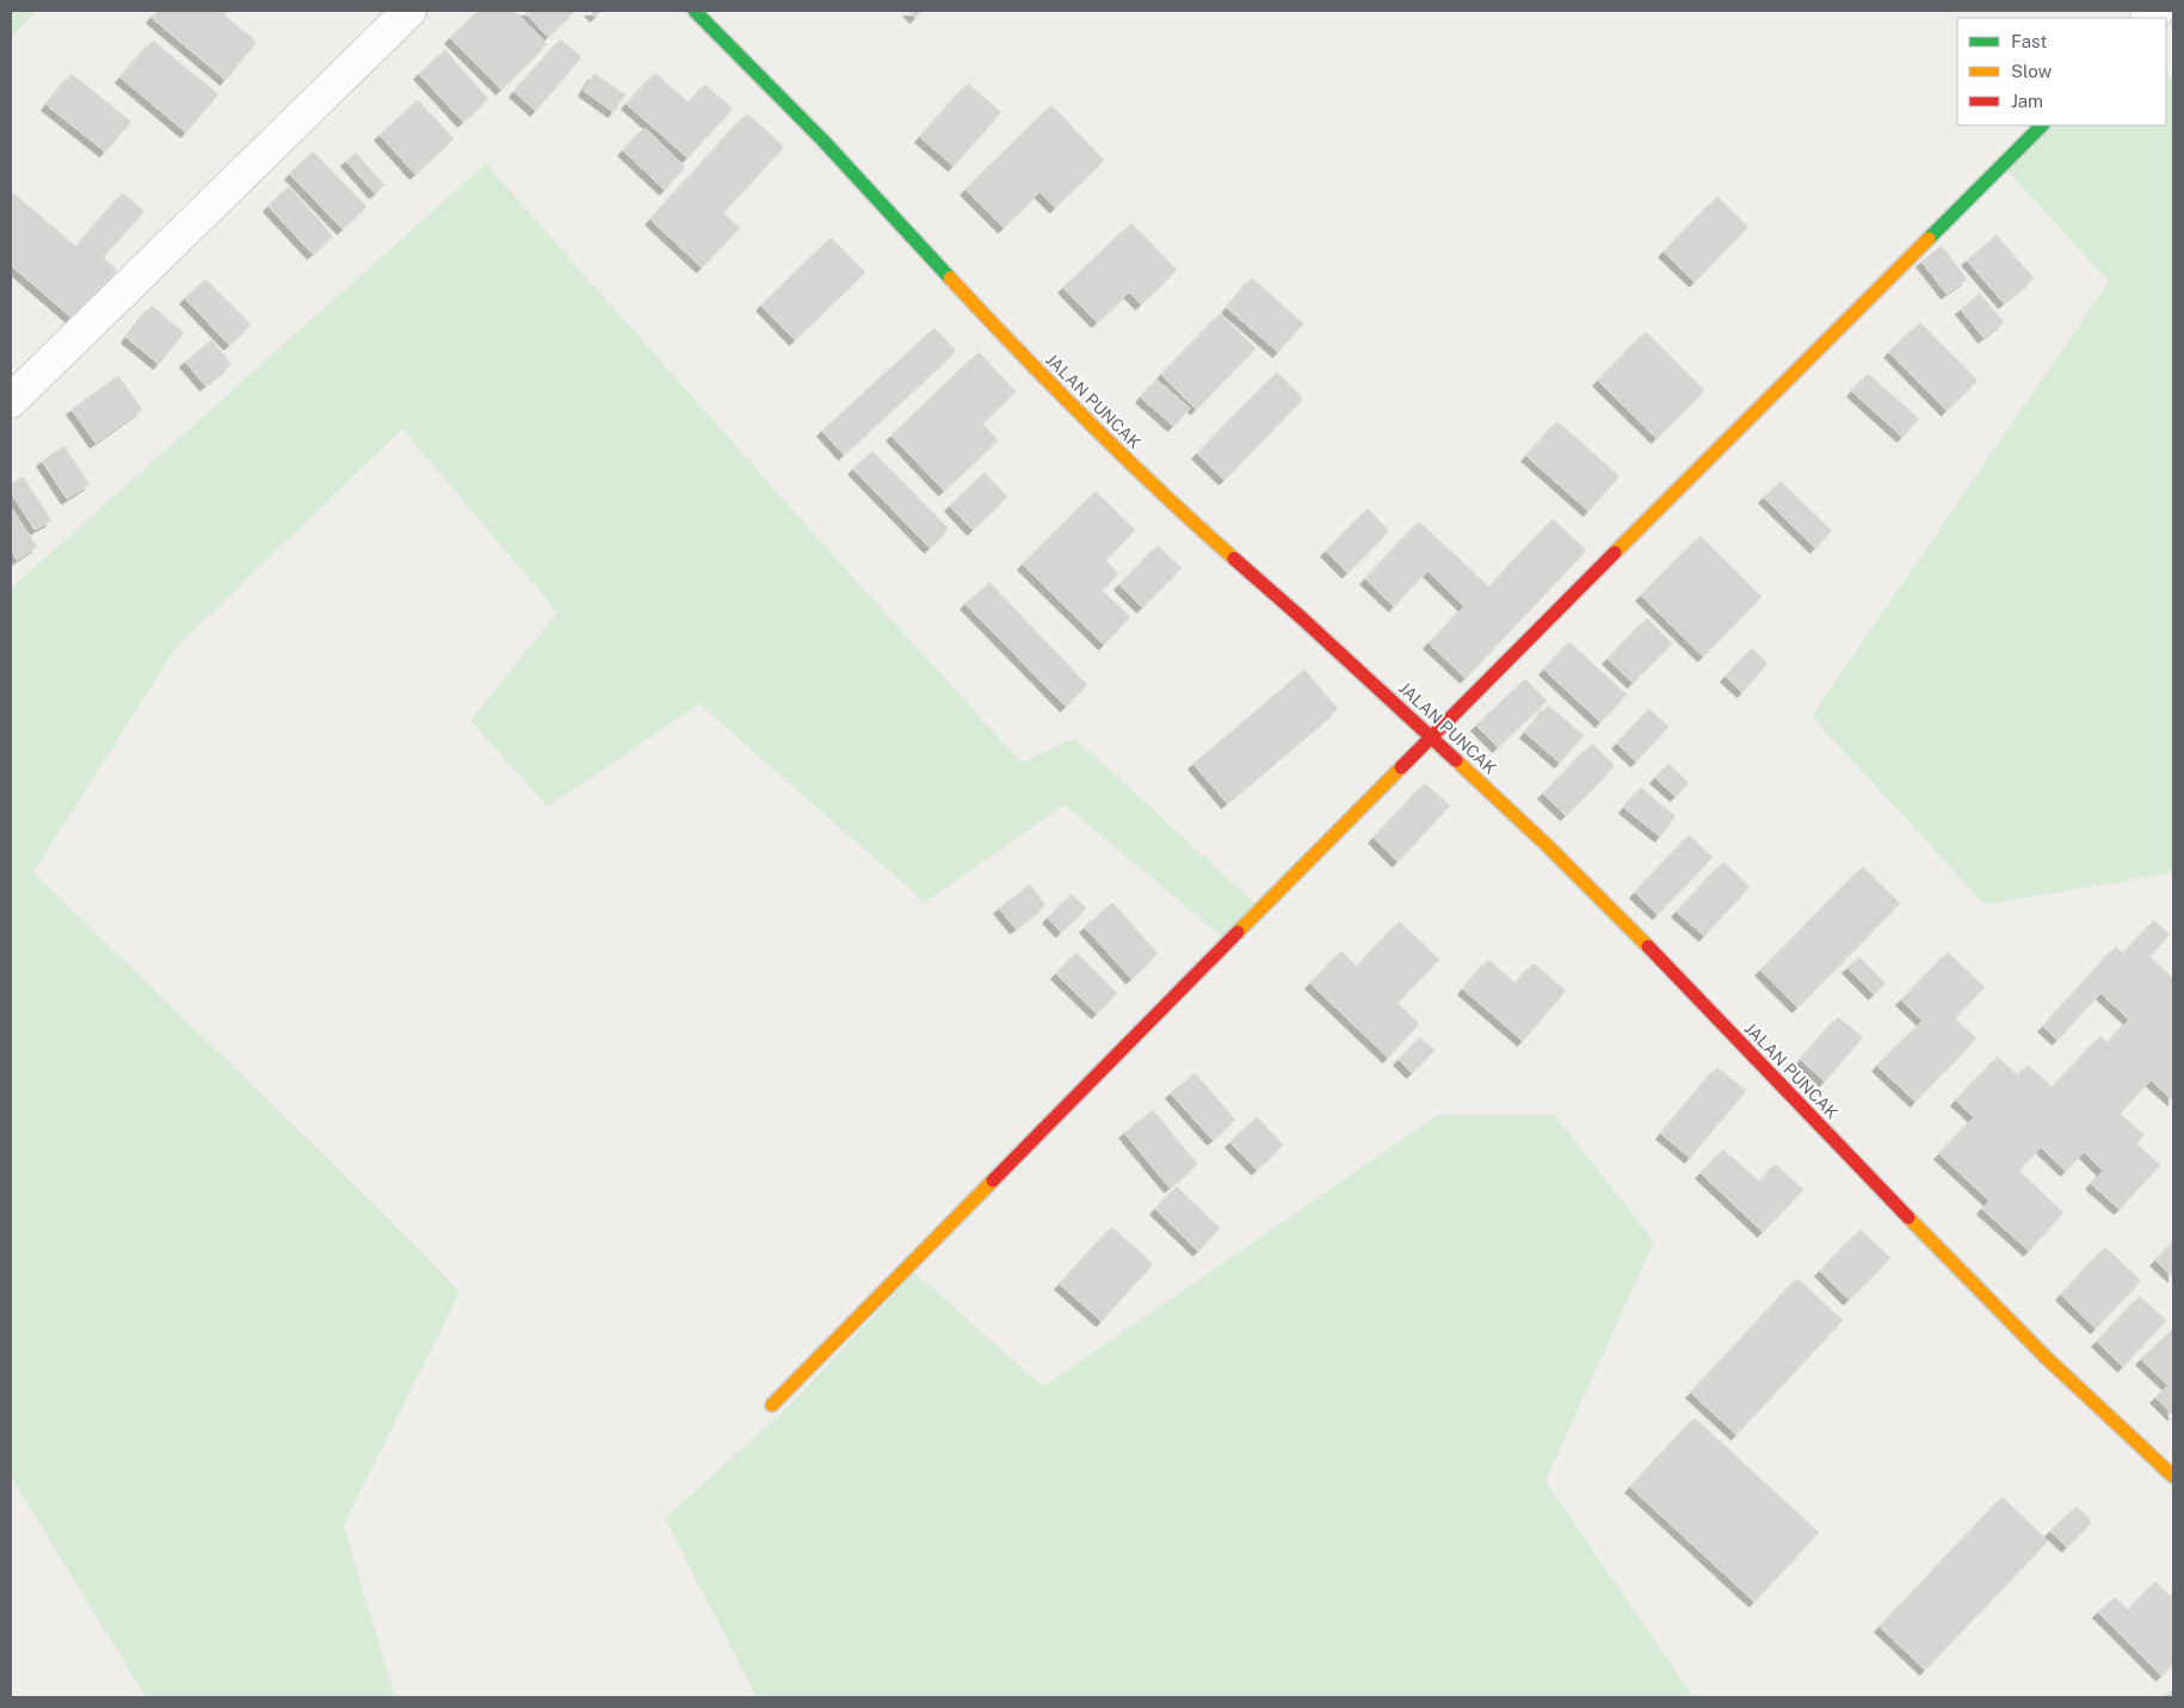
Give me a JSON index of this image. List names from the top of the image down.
{
  "streets": {
    "street": ["JALAN PUNCAK"]
  },
  "legend": ["Fast", "Slow", "Jam"]
}
